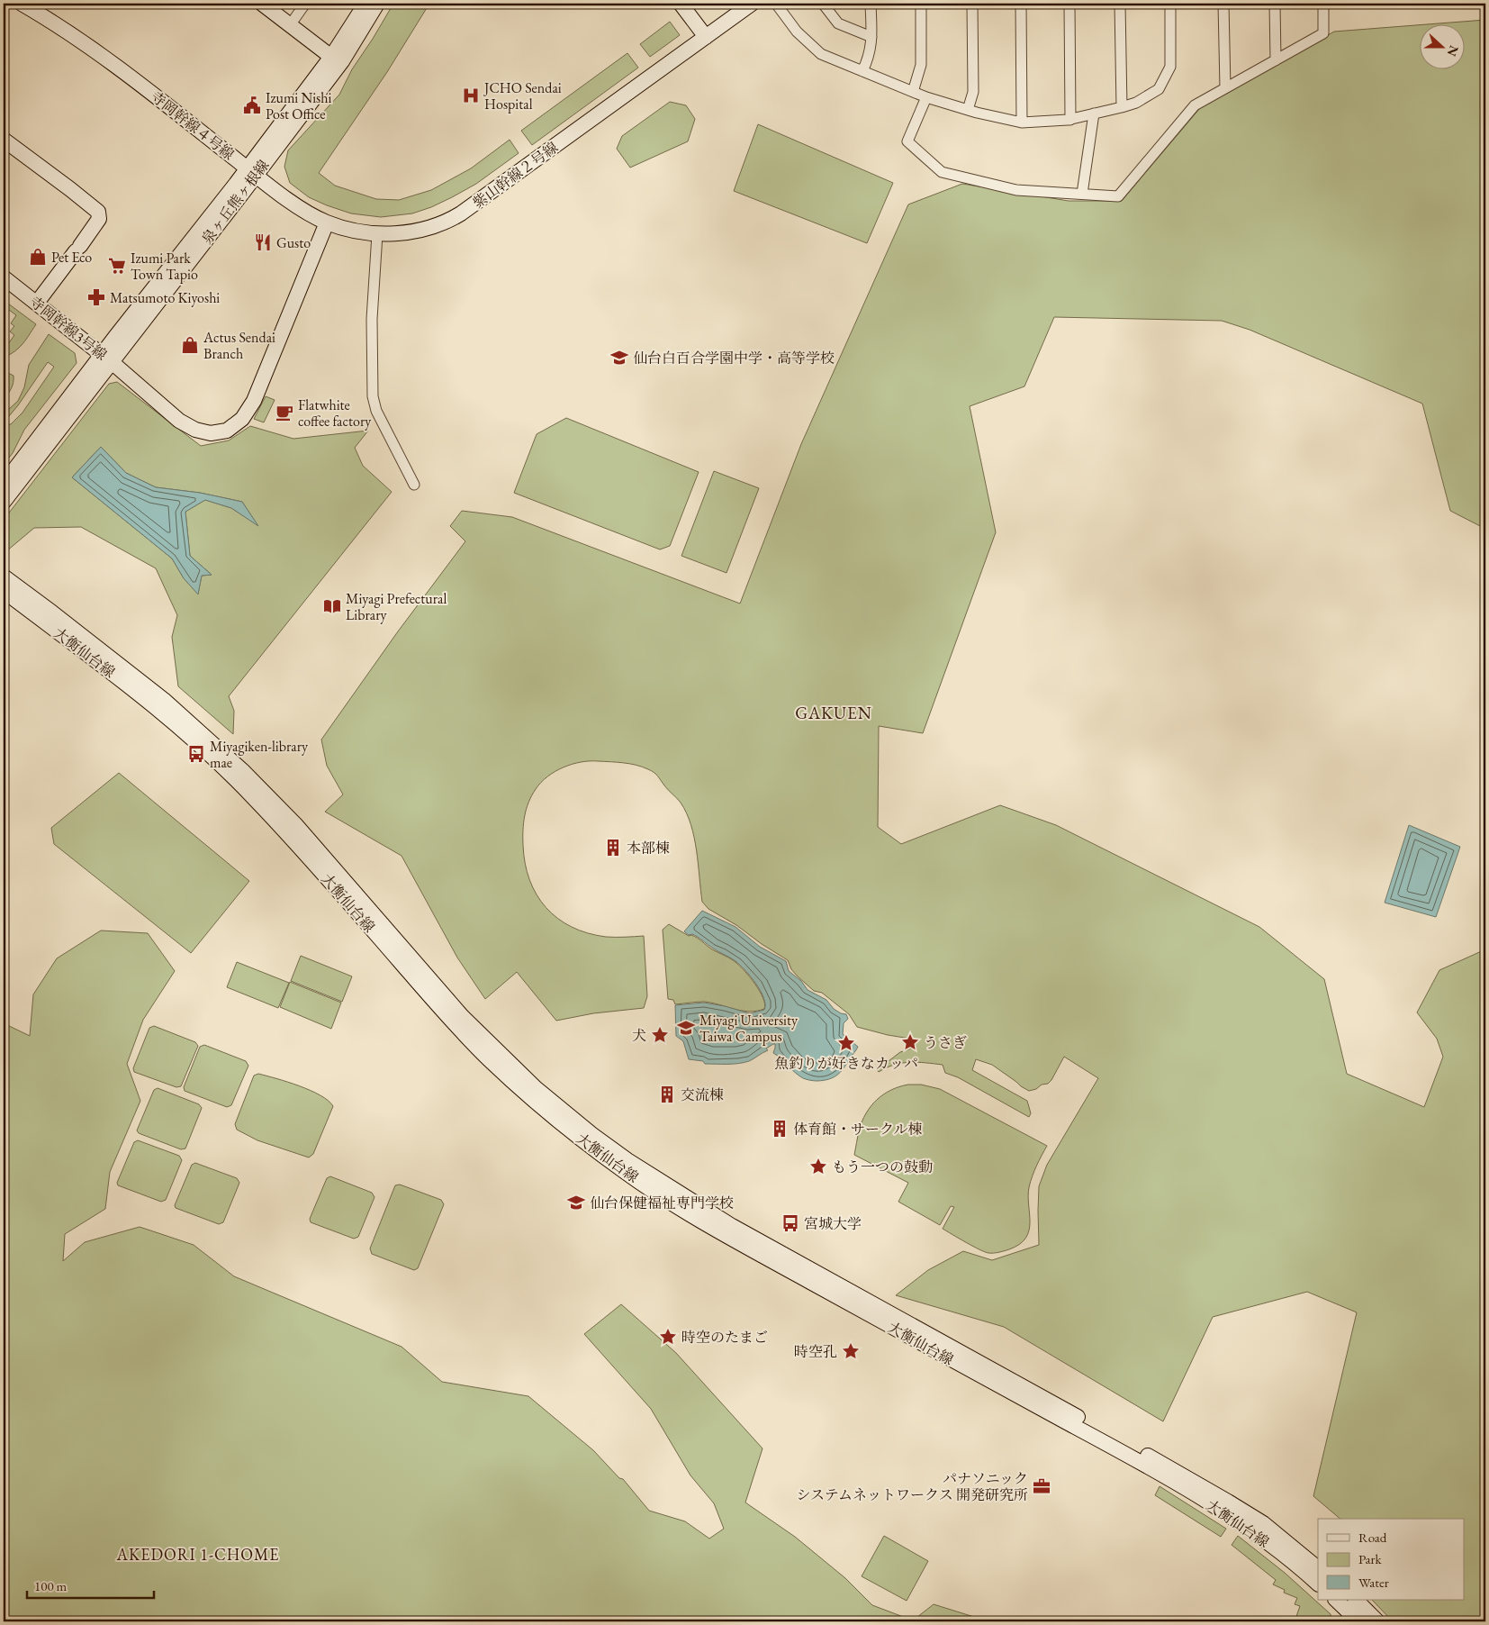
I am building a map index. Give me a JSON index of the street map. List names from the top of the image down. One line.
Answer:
{"streets":{"main road":["寺岡幹線４号線","紫山幹線２号線","泉ヶ丘熊ヶ根線","寺岡幹線3号線","大衡仙台線"]},"crossings":[["寺岡幹線４号線","紫山幹線２号線"],["寺岡幹線４号線","泉ヶ丘熊ヶ根線"],["紫山幹線２号線","泉ヶ丘熊ヶ根線"],["紫山幹線２号線","寺岡幹線3号線"],["泉ヶ丘熊ヶ根線","寺岡幹線3号線"]],"districts":["GAKUEN","AKEDORI 1-CHOME"],"places":{"hospital":["JCHO Sendai Hospital"],"public building":["Izumi Nishi Post Office"],"restaurant":["Gusto"],"shop":["Pet Eco","Actus Sendai Branch"],"supermarket":["Izumi Park Town Tapio"],"pharmacy":["Matsumoto Kiyoshi"],"school or university":["仙台白百合学園中学・高等学校","Miyagi University Taiwa Campus","仙台保健福祉専門学校"],"cafe":["Flatwhite coffee factory"],"library":["Miyagi Prefectural Library"],"bus stop":["Miyagiken-library mae","宮城大学"],"building":["本部棟","交流棟","体育館・サークル棟"],"place":["犬","うさぎ","魚釣りが好きなカッパ","もう一つの鼓動","時空のたまご","時空孔"],"office":["パナソニック システムネットワークス 開発研究所"]},"legend":["Road","Park","Water"],"scale_bar":"100 m","north":"right"}
